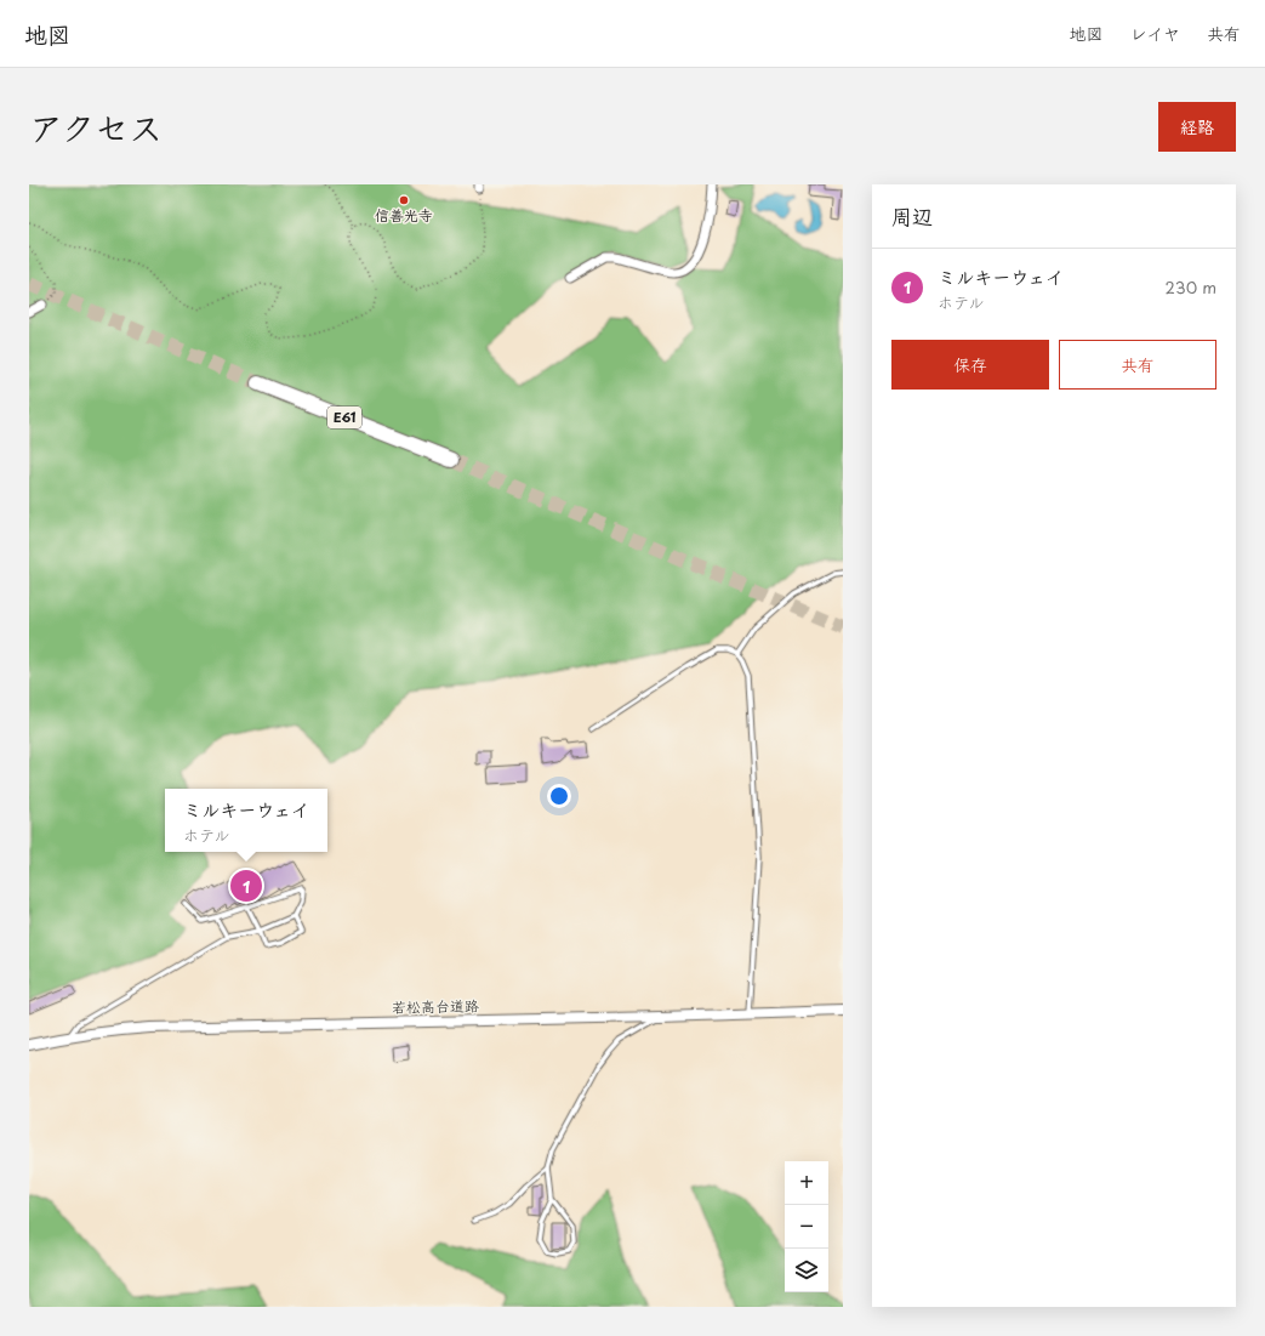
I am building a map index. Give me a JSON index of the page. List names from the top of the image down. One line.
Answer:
{"streets":{"highway":["E61"],"street":["若松高台道路"]},"places":["信善光寺"],"page":{"header":"地図","nav":["地図","レイヤ","共有"],"title":"アクセス","buttons":["経路",["保存","共有"]],"heading":"周辺","list":[{"mark":"1","name":"ミルキーウェイ","note":"ホテル","value":"230 m"}],"popup":["ミルキーウェイ","ホテル"],"pins":"1","map_buttons":["+","−"]}}
